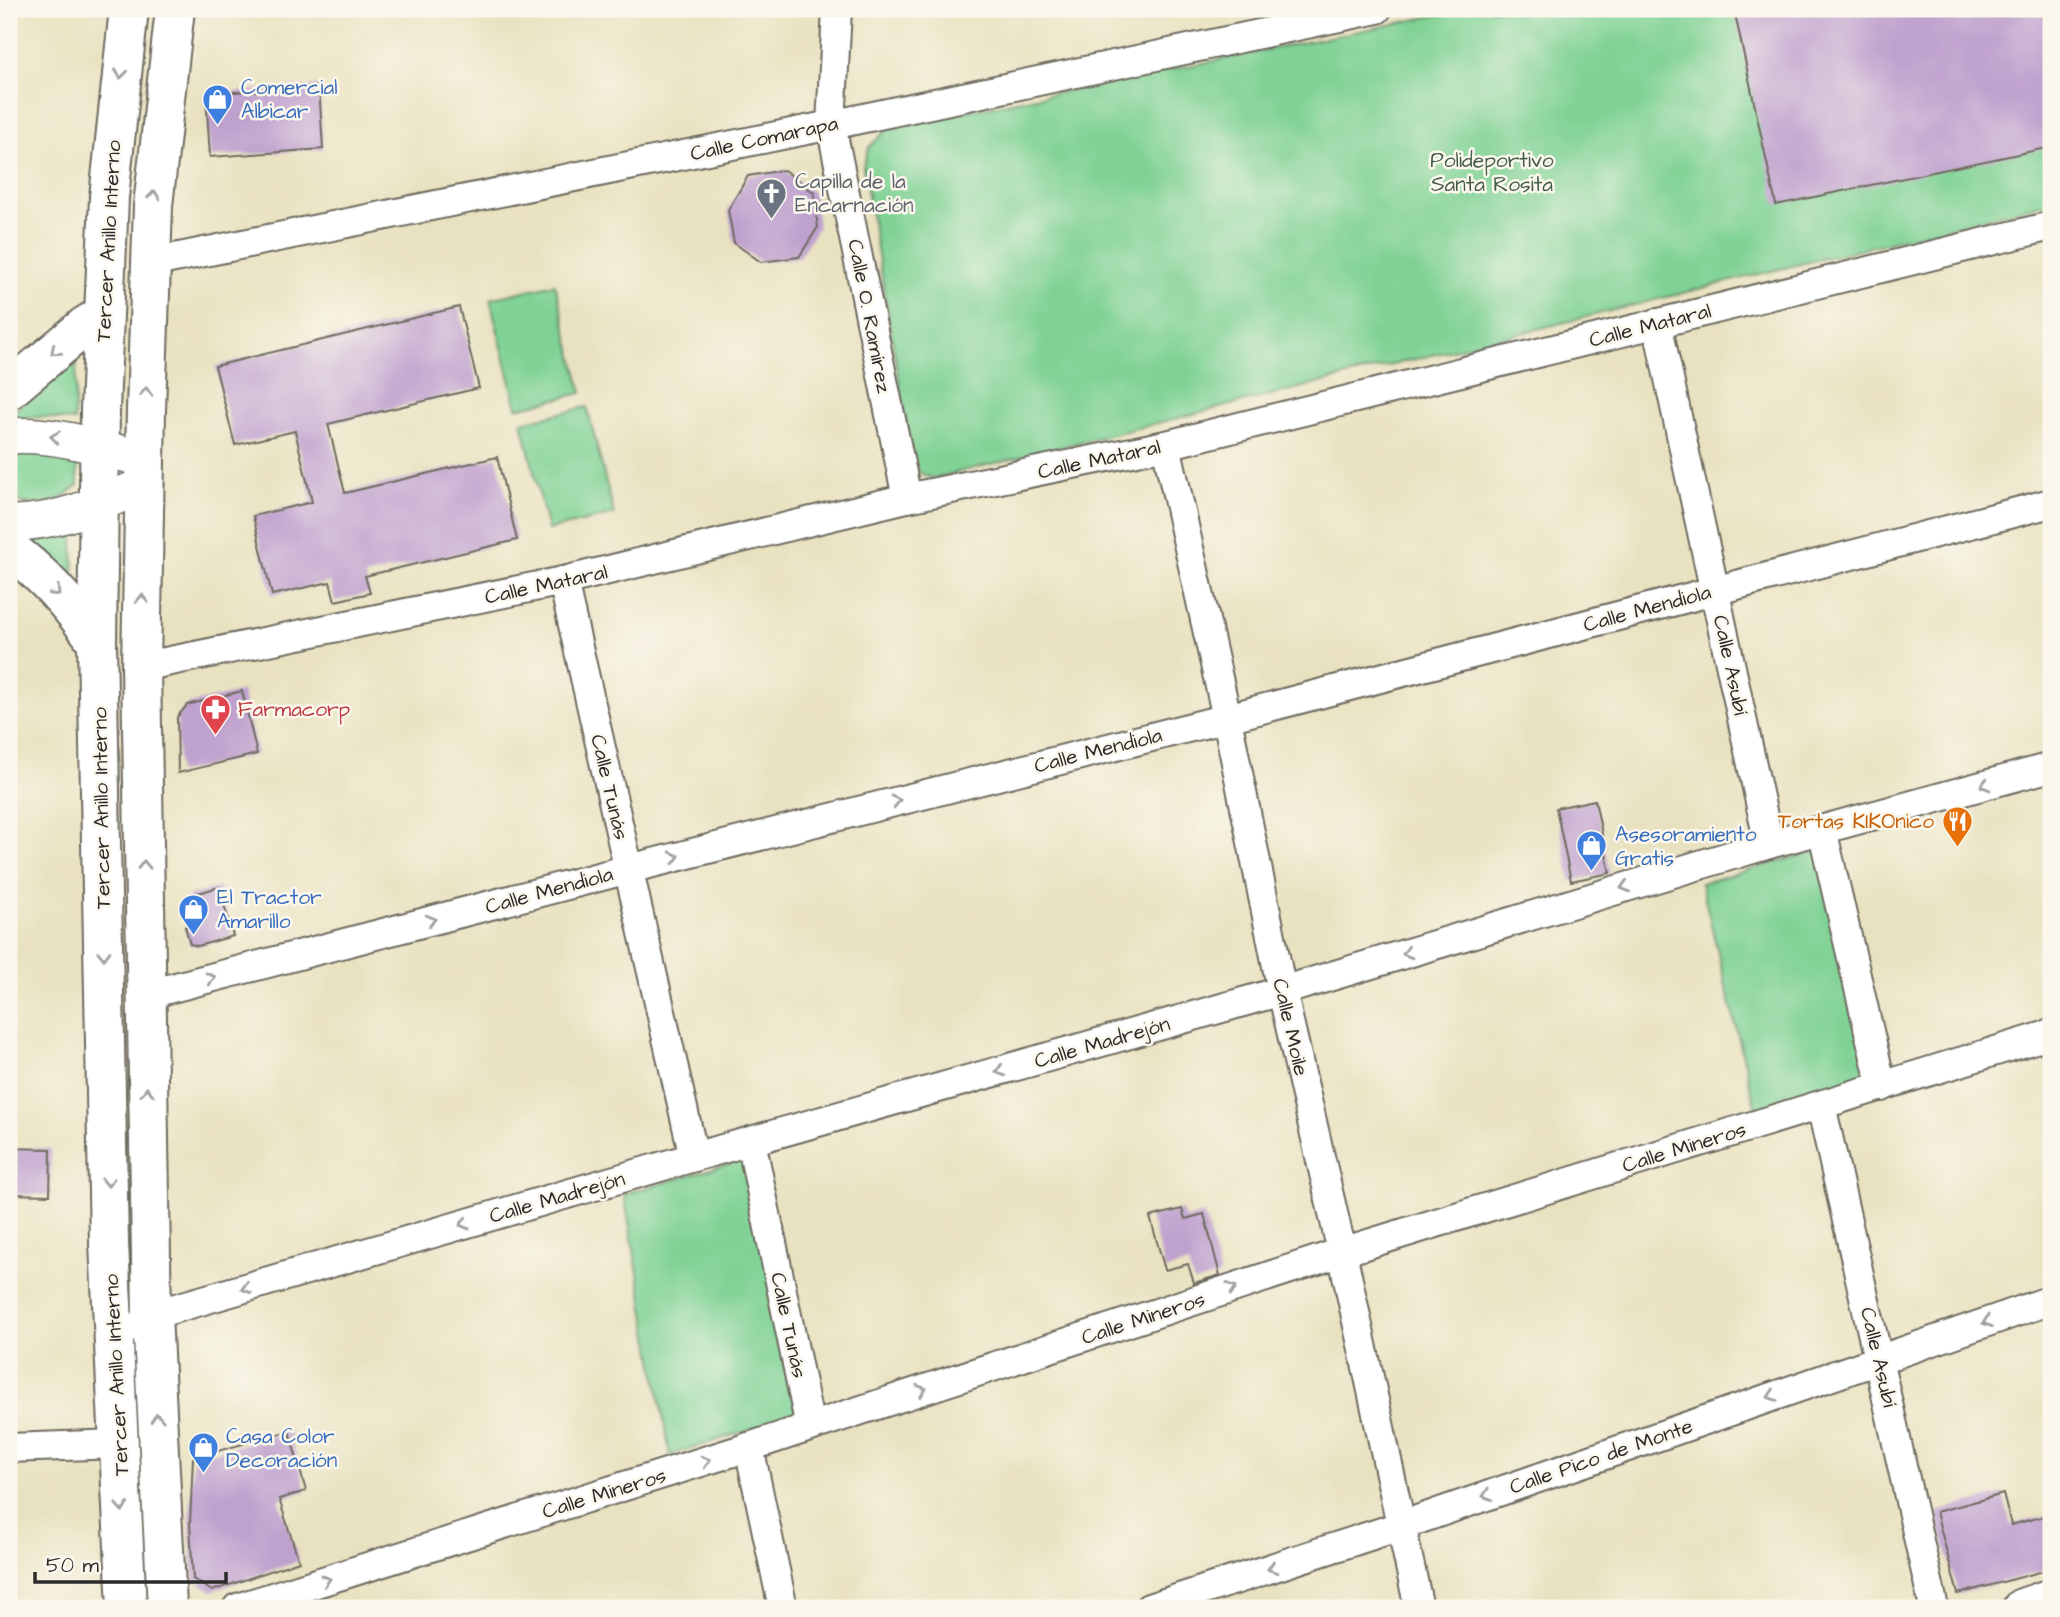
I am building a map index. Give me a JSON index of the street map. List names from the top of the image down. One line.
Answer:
{"streets":{"main road":["Tercer Anillo Interno"],"street":["Calle Comarapa","Calle O. Ramírez","Calle Mataral","Calle Mendiola","Calle Asubí","Calle Tunás","Calle Moile","Calle Madrejón","Calle Mineros","Calle Pico de Monte"]},"crossings":[["Calle Comarapa","Tercer Anillo Interno"],["Calle Comarapa","Calle O. Ramírez"],["Tercer Anillo Interno","Calle Mataral"],["Tercer Anillo Interno","Calle Mendiola"],["Tercer Anillo Interno","Calle Madrejón"],["Calle O. Ramírez","Calle Mataral"],["Calle Mataral","Calle Asubí"],["Calle Mataral","Calle Tunás"],["Calle Mataral","Calle Moile"],["Calle Mendiola","Calle Asubí"],["Calle Mendiola","Calle Tunás"],["Calle Mendiola","Calle Moile"],["Calle Asubí","Calle Madrejón"],["Calle Asubí","Calle Mineros"],["Calle Asubí","Calle Pico de Monte"],["Calle Tunás","Calle Madrejón"],["Calle Tunás","Calle Mineros"],["Calle Moile","Calle Madrejón"],["Calle Moile","Calle Mineros"],["Calle Moile","Calle Pico de Monte"]],"one_way":["Calle Mendiola","Calle Madrejón","Calle Mineros","Calle Pico de Monte"],"parks":["Polideportivo Santa Rosita"],"places":{"shop":["Comercial Albicar","Asesoramiento Gratis","El Tractor Amarillo","Casa Color Decoración"],"church":["Capilla de la Encarnación"],"pharmacy":["Farmacorp"],"restaurant":["Tortas KIKOnico"]},"scale_bar":"50 m"}
